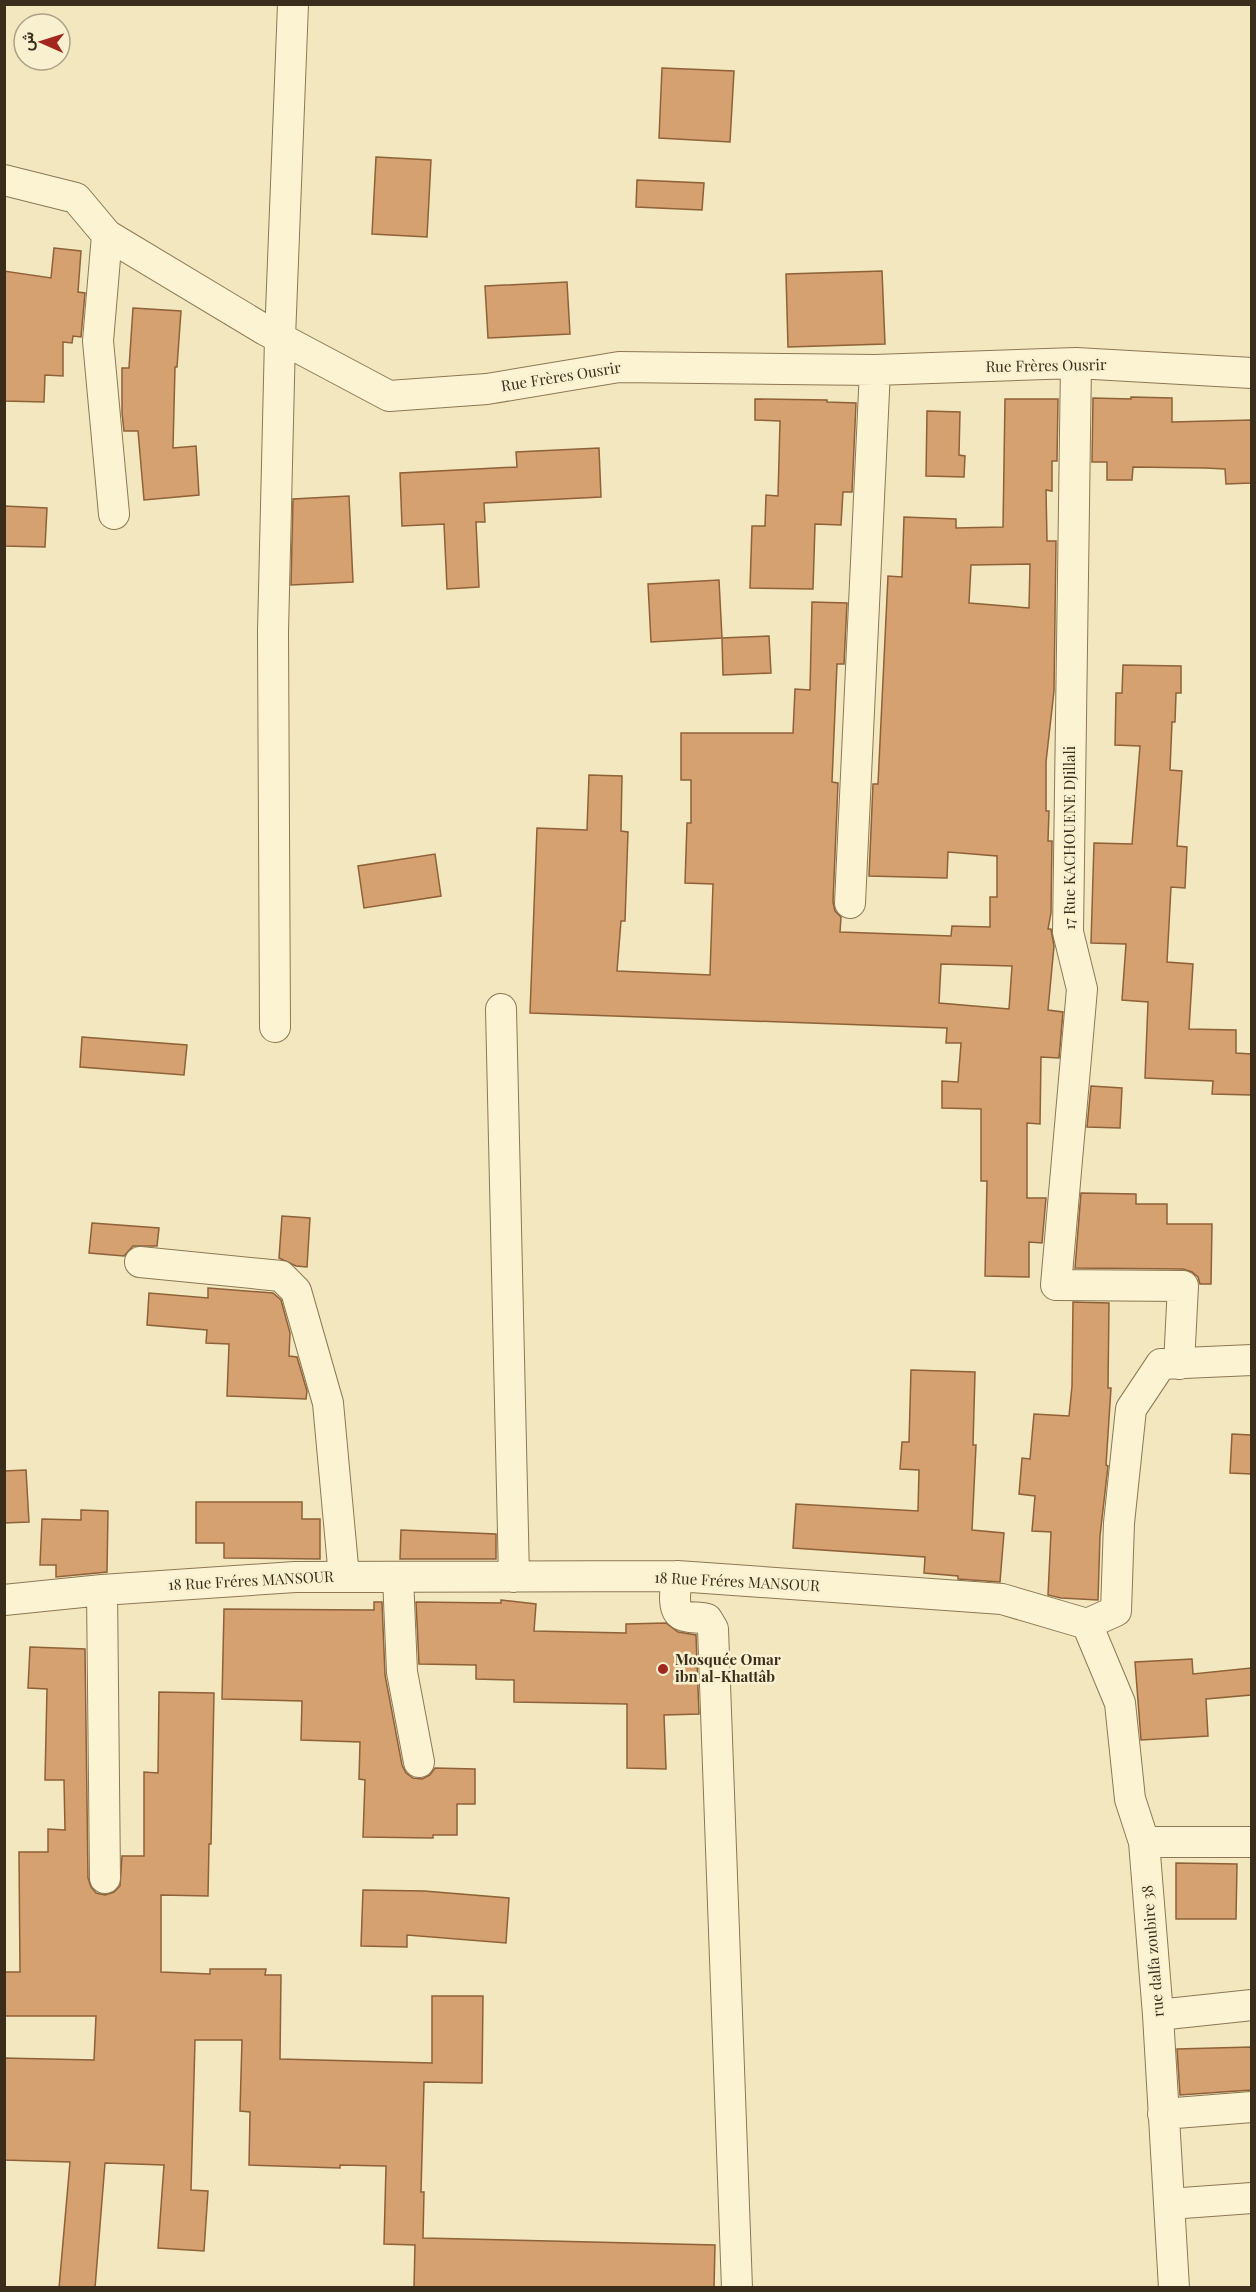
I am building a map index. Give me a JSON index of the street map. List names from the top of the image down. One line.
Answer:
{"streets":{"street":["Rue Frères Ousrir","17 Rue KACHOUENE DJillali","18 Rue Fréres MANSOUR","rue dalfa zoubire 38"]},"crossings":[["Rue Frères Ousrir","17 Rue KACHOUENE DJillali"],["18 Rue Fréres MANSOUR","rue dalfa zoubire 38"]],"places":["Mosquée Omar ibn al-Khattâb"],"north":"left"}
